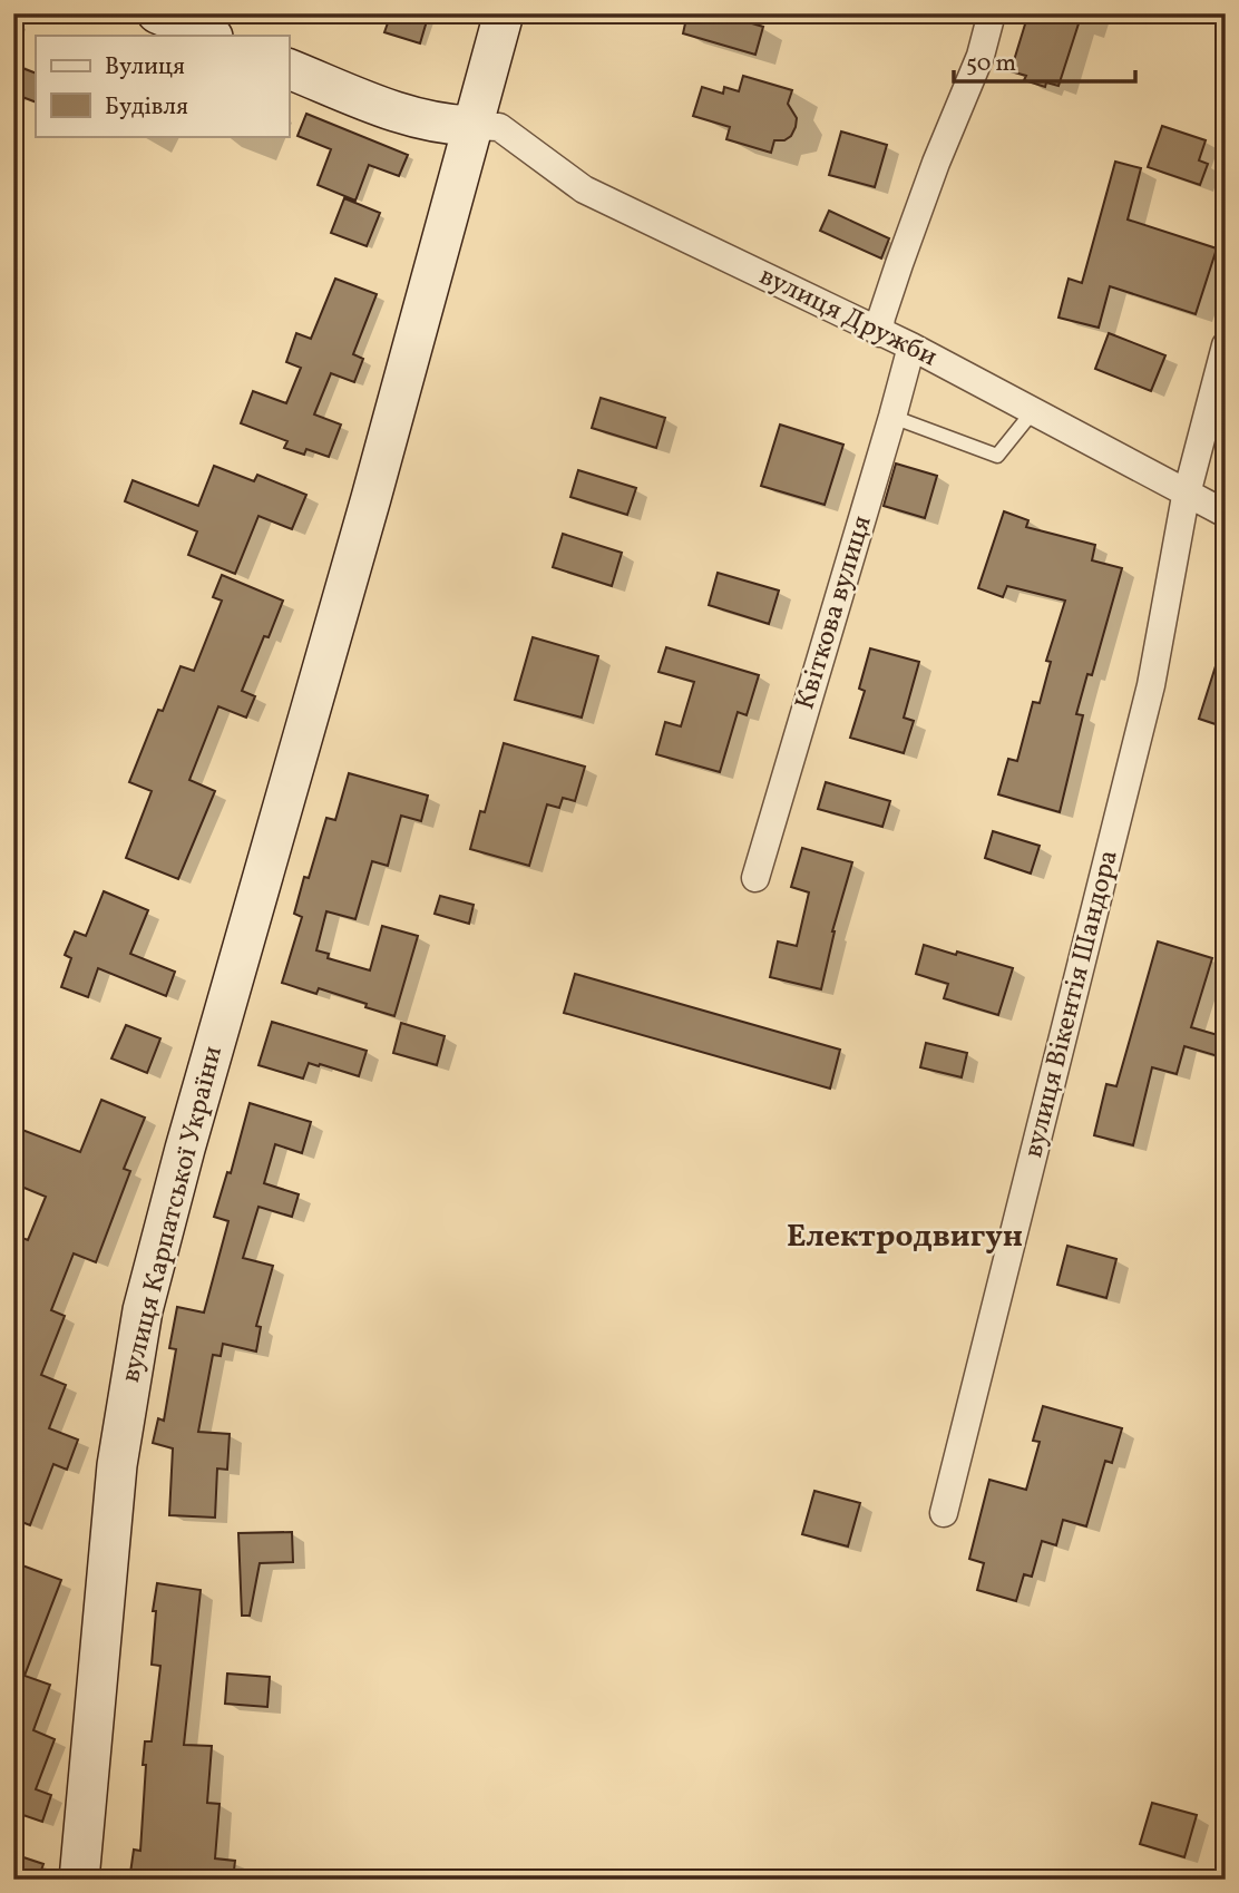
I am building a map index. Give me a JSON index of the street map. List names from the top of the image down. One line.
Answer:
{"streets":{"main road":["вулиця Карпатської України"],"street":["вулиця Дружби","Квіткова вулиця","вулиця Вікентія Шандора"]},"crossings":[["вулиця Дружби","Квіткова вулиця"],["вулиця Дружби","вулиця Вікентія Шандора"],["вулиця Дружби","вулиця Карпатської України"]],"districts":["Електродвигун"],"legend":["Вулиця","Будівля"],"scale_bar":"50 m"}
